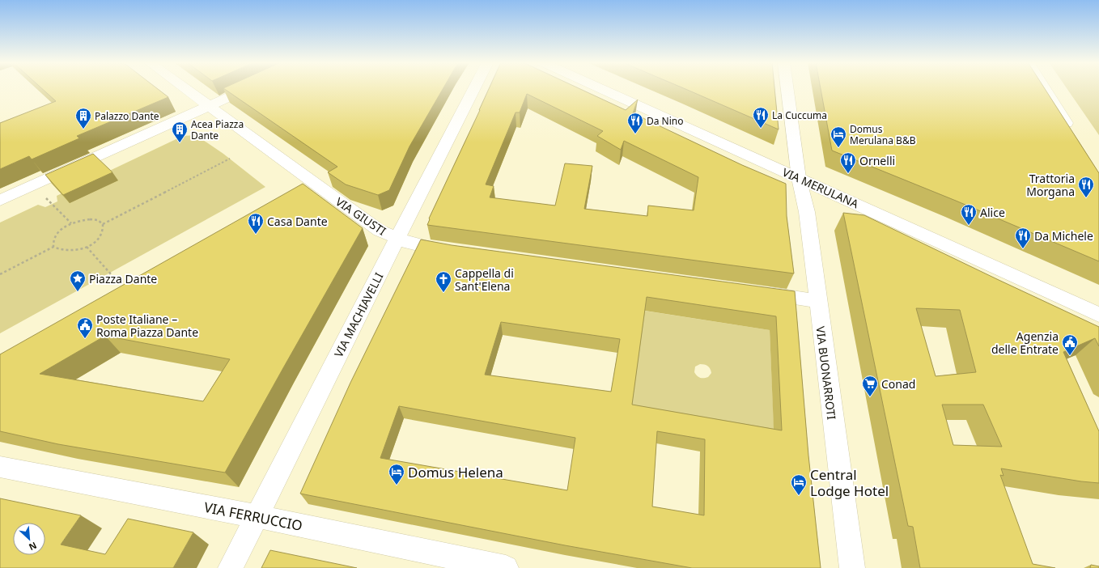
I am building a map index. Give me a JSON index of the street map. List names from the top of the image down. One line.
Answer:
{"streets":{"street":["VIA MERULANA","VIA GIUSTI","VIA MACHIAVELLI","VIA BUONARROTI","VIA FERRUCCIO"]},"crossings":[["VIA MERULANA","VIA BUONARROTI"],["VIA GIUSTI","VIA MACHIAVELLI"],["VIA MACHIAVELLI","VIA FERRUCCIO"]],"places":{"restaurant":["La Cuccuma","Da Nino","Ornelli","Trattoria Morgana","Alice","Casa Dante","Da Michele"],"building":["Palazzo Dante","Acea Piazza Dante"],"hotel":["Domus Merulana B&B","Domus Helena","Central Lodge Hotel"],"place":["Piazza Dante"],"church":["Cappella di Sant'Elena"],"public building":["Poste Italiane – Roma Piazza Dante","Agenzia delle Entrate"],"supermarket":["Conad"]},"north":"bottom right"}
